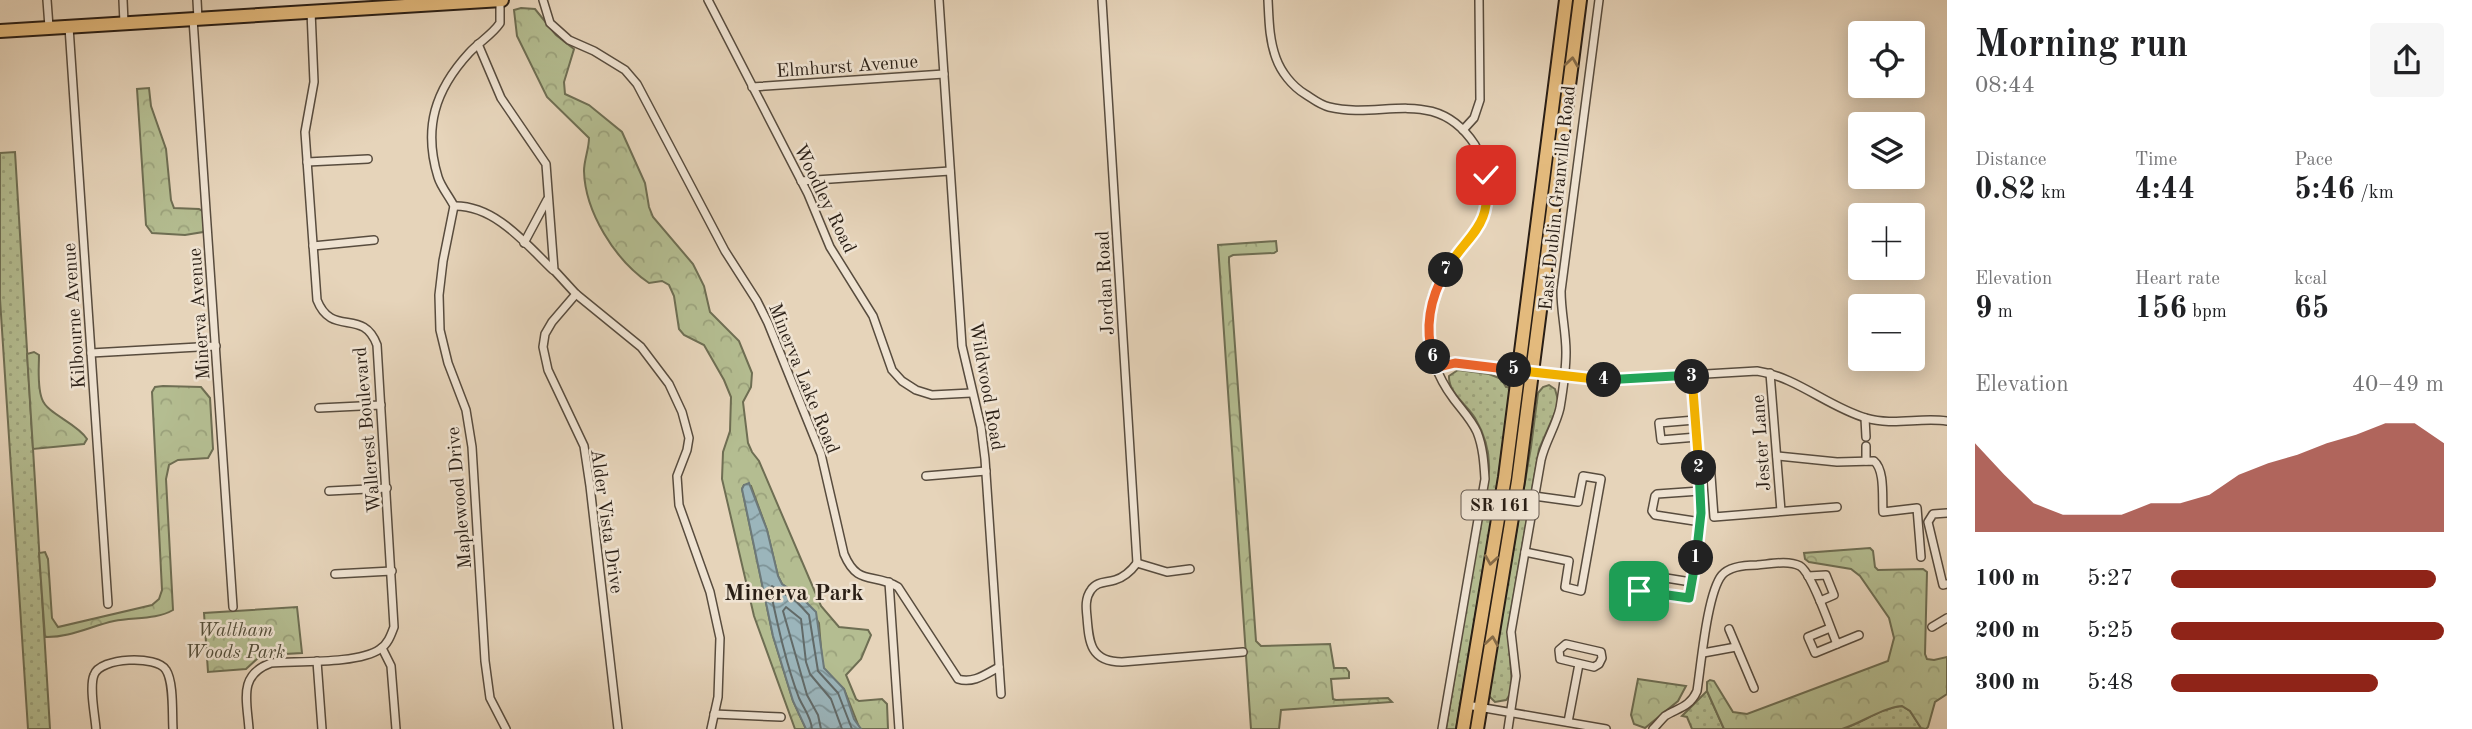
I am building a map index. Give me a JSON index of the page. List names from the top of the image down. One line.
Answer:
{"streets":{"main road":["East Dublin Granville Road","SR 161"],"street":["Elmhurst Avenue","Woodley Road","Jordan Road","Minerva Avenue","Kilbourne Avenue","Minerva Lake Road","Wildwood Road","Wallcrest Boulevard","Jester Lane","Maplewood Drive","Alder Vista Drive"]},"crossings":[["Elmhurst Avenue","Woodley Road"],["Elmhurst Avenue","Wildwood Road"],["Woodley Road","Wildwood Road"]],"districts":["Minerva Park"],"parks":["Waltham Woods Park"],"page":{"heading":["Morning run","08:44"],"map_buttons":["+","−"],"stats":[["Distance","0.82 km"],["Time","4:44"],["Pace","5:46 /km"],["Elevation","9 m"],["Heart rate","156 bpm"],["kcal","65"]],"pins":["7","6","5","3","4","2","1"],"chart":["Elevation","40–49 m"],"list":[{"name":"100 m","note":"5:27"},{"name":"200 m","note":"5:25"},{"name":"300 m","note":"5:48"}]}}
